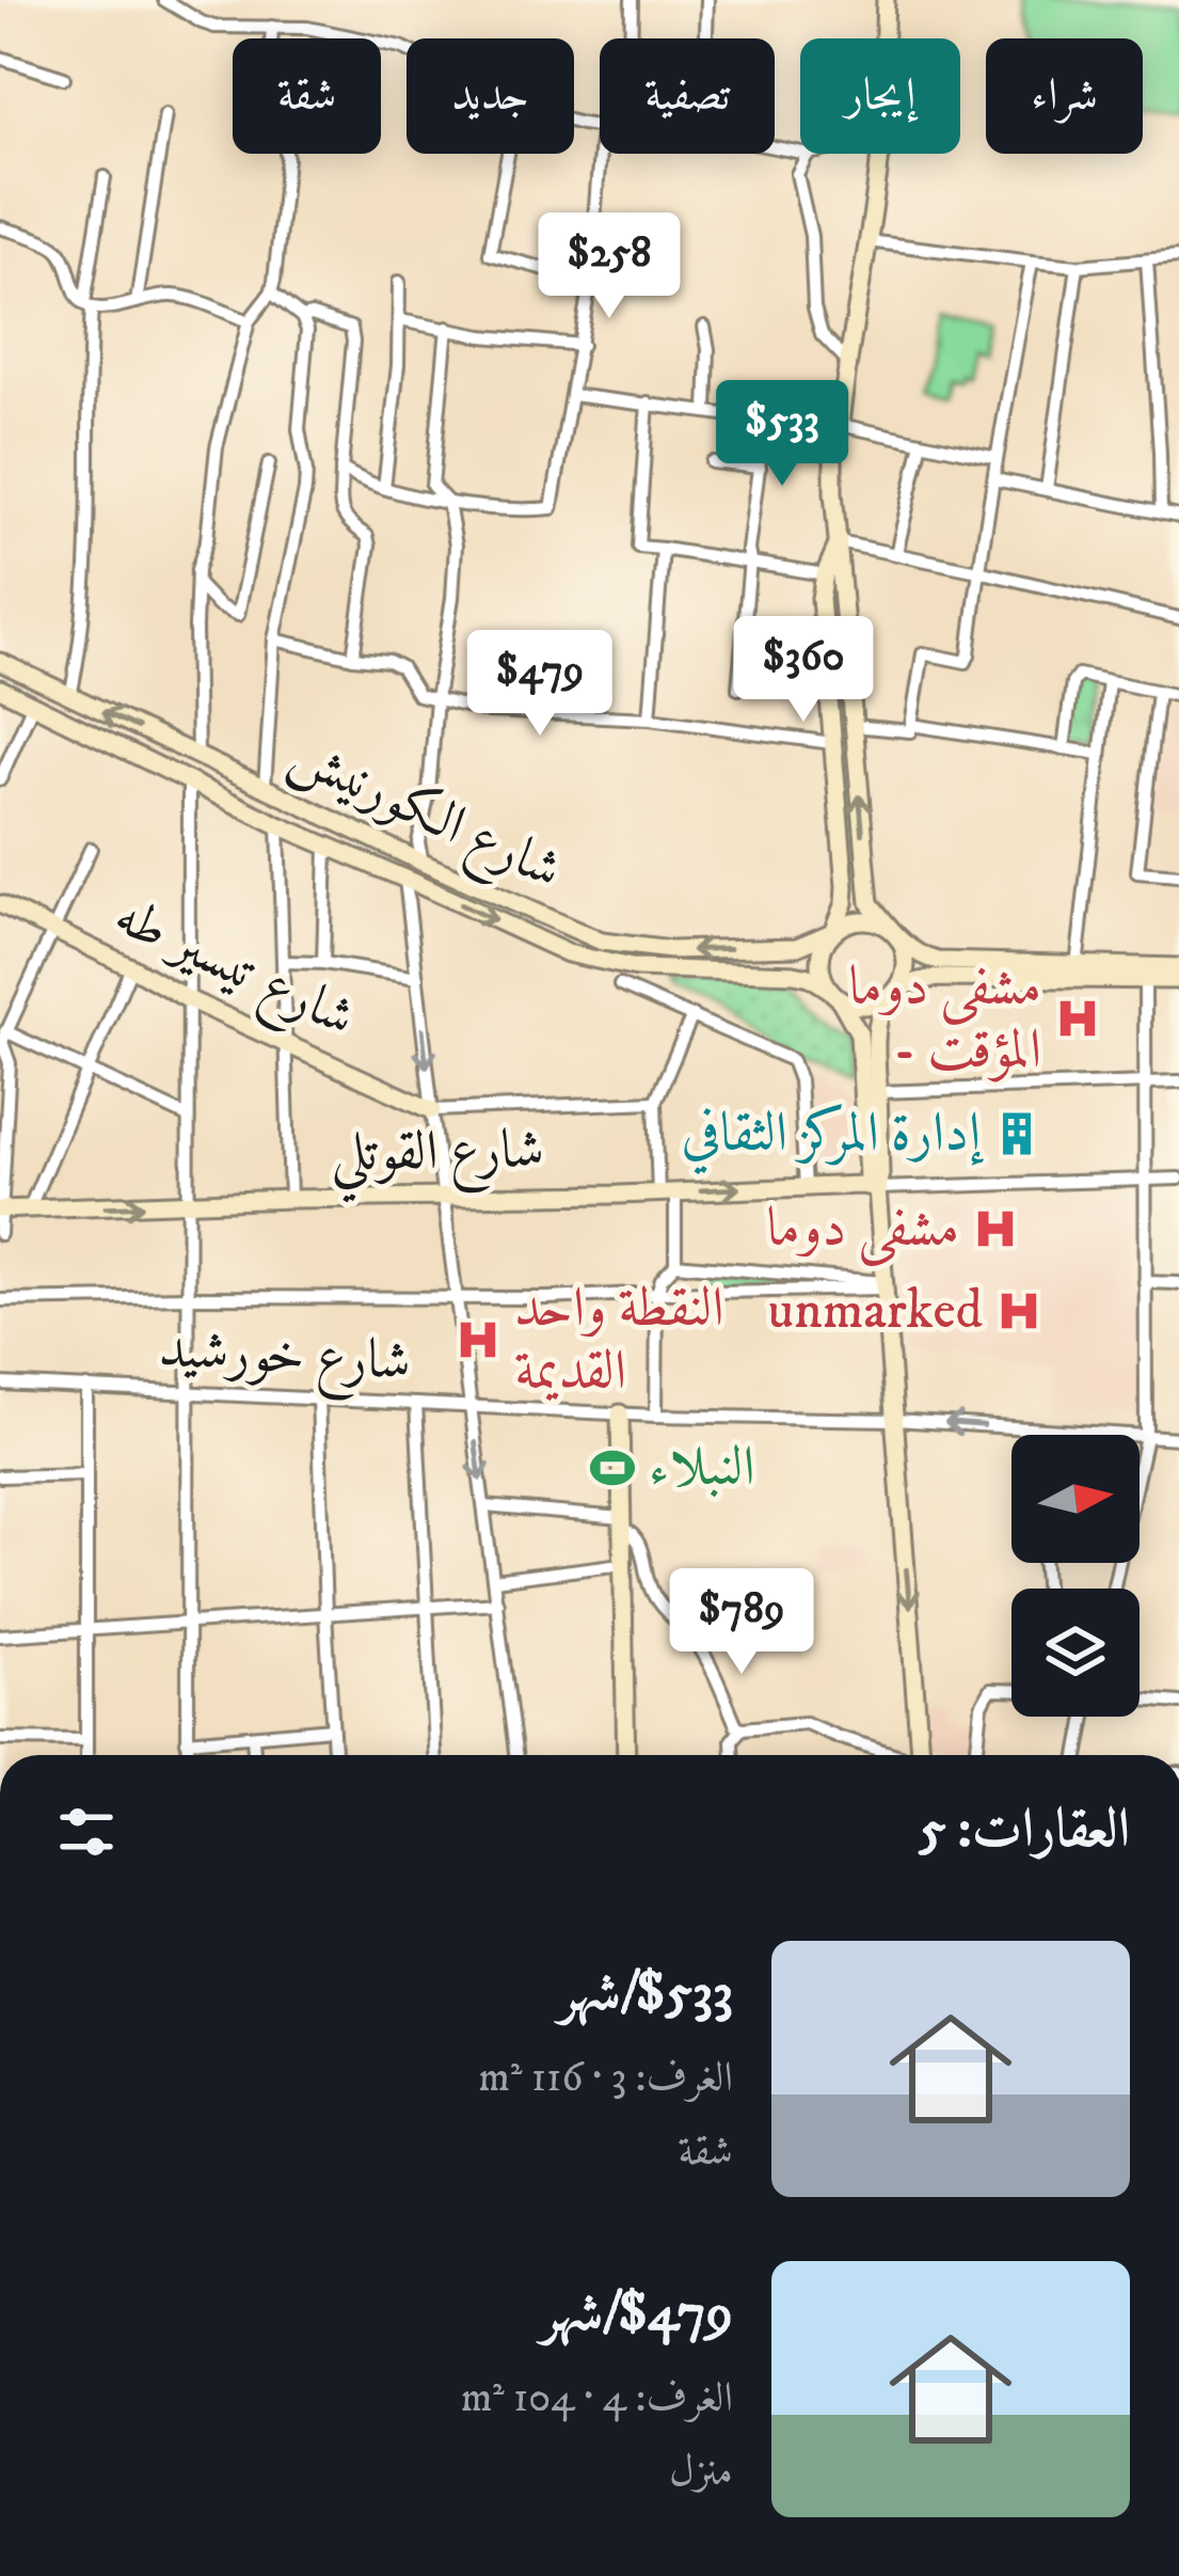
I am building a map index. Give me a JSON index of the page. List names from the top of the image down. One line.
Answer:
{"streets":{"street":["شارع الكورنيش","شارع تيسير طه","شارع القوتلي","شارع خورشيد"]},"places":{"hospital":["مشفى دوما - المؤقت","مشفى دوما","unmarked","النقطة واحد القديمة"],"building":["إدارة المركز الثقافي"],"sports":["النبلاء"]},"north":"right","page":{"chip":["شراء","إيجار","تصفية","جديد","شقة"],"price":["$258","$533","$360","$479","$789"],"heading":"العقارات: 5","list":[{"name":"$533/شهر","note":"الغرف: 3 · 116 m² · شقة"},{"name":"$479/شهر","note":"الغرف: 4 · 104 m² · منزل"}]}}
